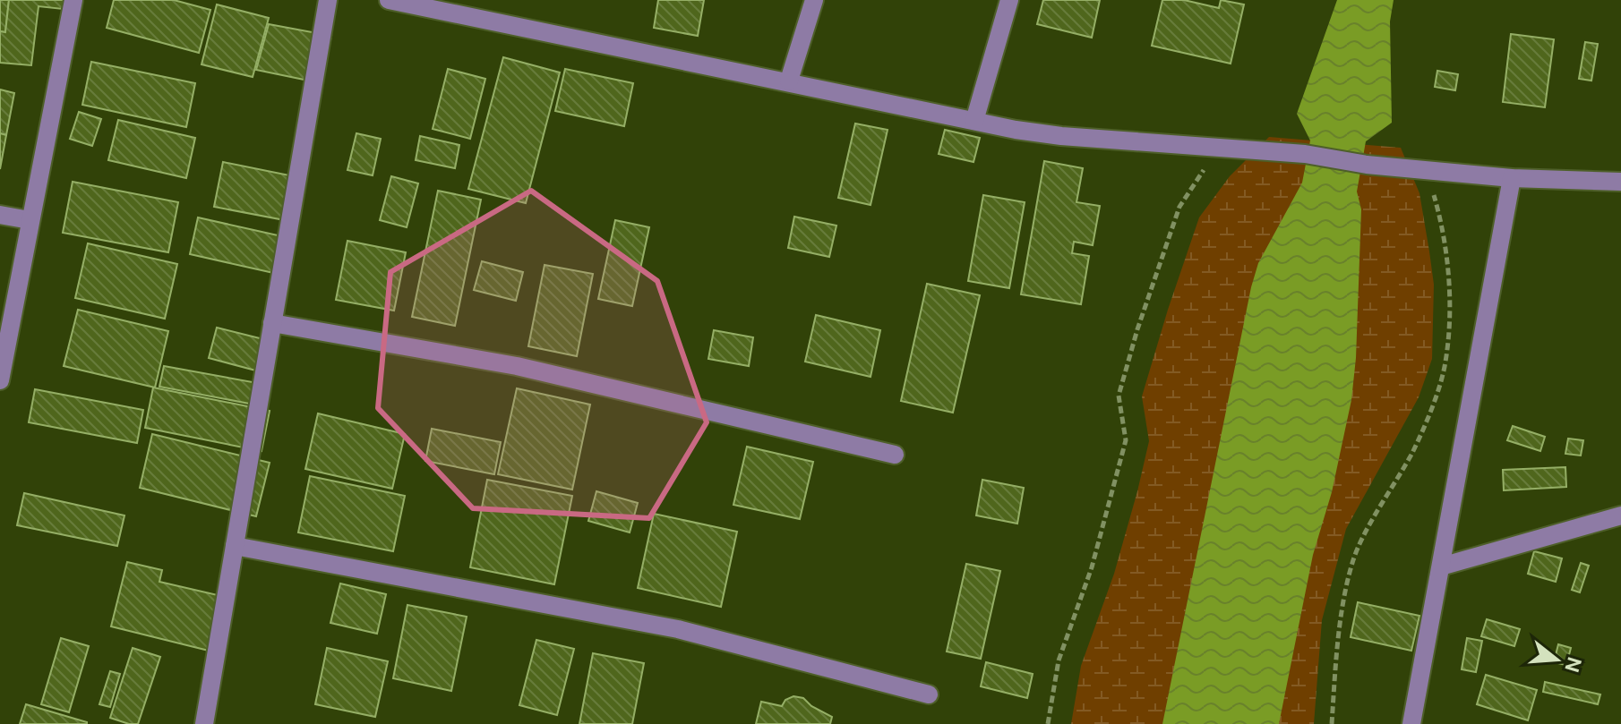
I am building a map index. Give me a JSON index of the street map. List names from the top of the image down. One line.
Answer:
{"north":"right"}
